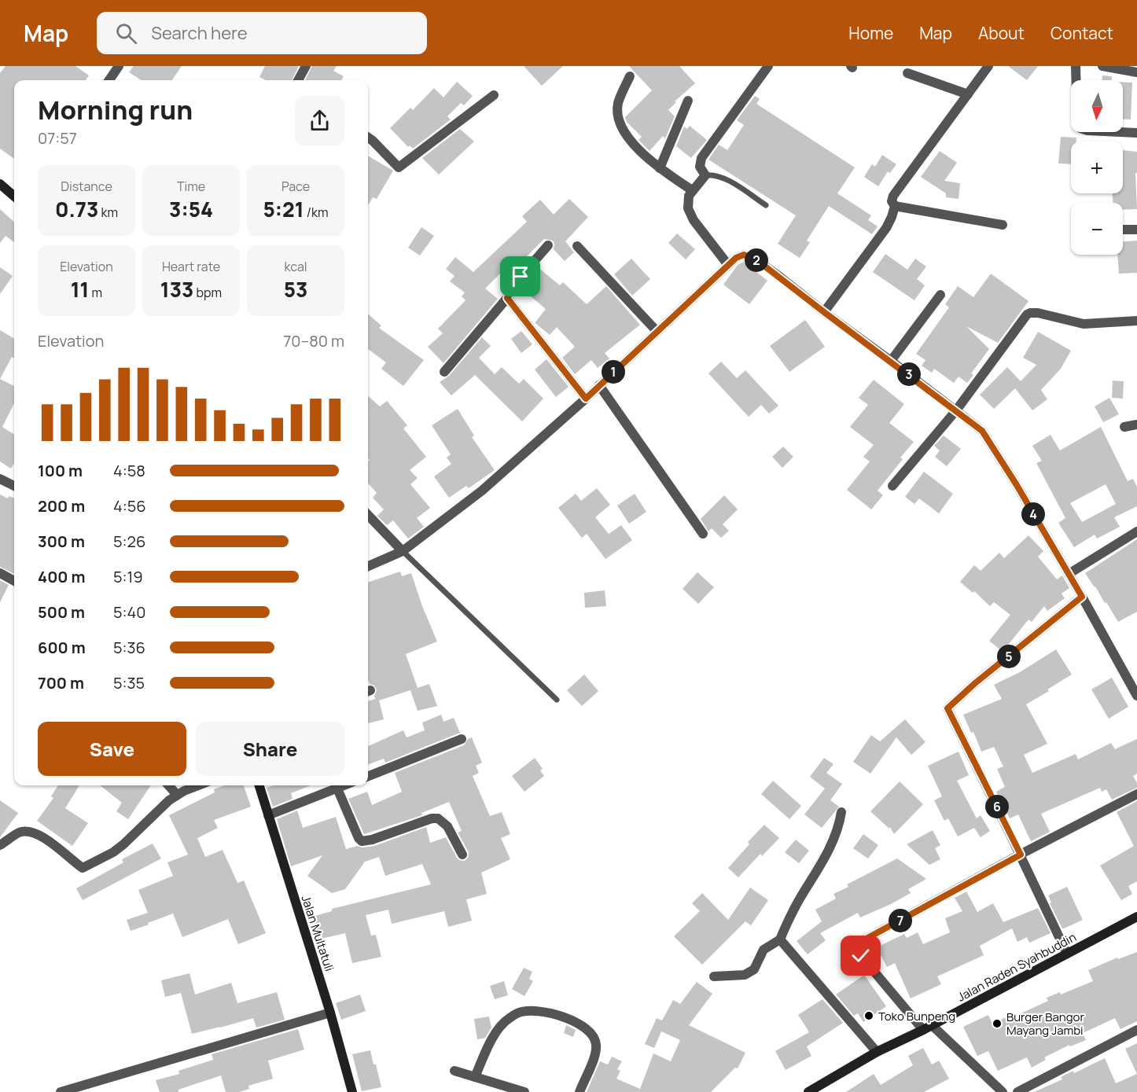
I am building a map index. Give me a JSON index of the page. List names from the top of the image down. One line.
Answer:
{"streets":{"main road":["Jalan Multatuli","Jalan Raden Syahbuddin"]},"places":["Toko Bunpeng","Burger Bangor Mayang Jambi"],"north":"bottom","page":{"header":"Map","search":"Search here","nav":["Home","Map","About","Contact"],"map_buttons":["+","−"],"heading":["Morning run","07:57"],"stats":[["Distance","0.73 km"],["Time","3:54"],["Pace","5:21 /km"],["Elevation","11 m"],["Heart rate","133 bpm"],["kcal","53"]],"pins":["2","1","3","4","5","6","7"],"chart":["Elevation","70–80 m"],"list":[{"name":"100 m","note":"4:58"},{"name":"200 m","note":"4:56"},{"name":"300 m","note":"5:26"},{"name":"400 m","note":"5:19"},{"name":"500 m","note":"5:40"},{"name":"600 m","note":"5:36"},{"name":"700 m","note":"5:35"}],"buttons":["Save","Share"]}}
